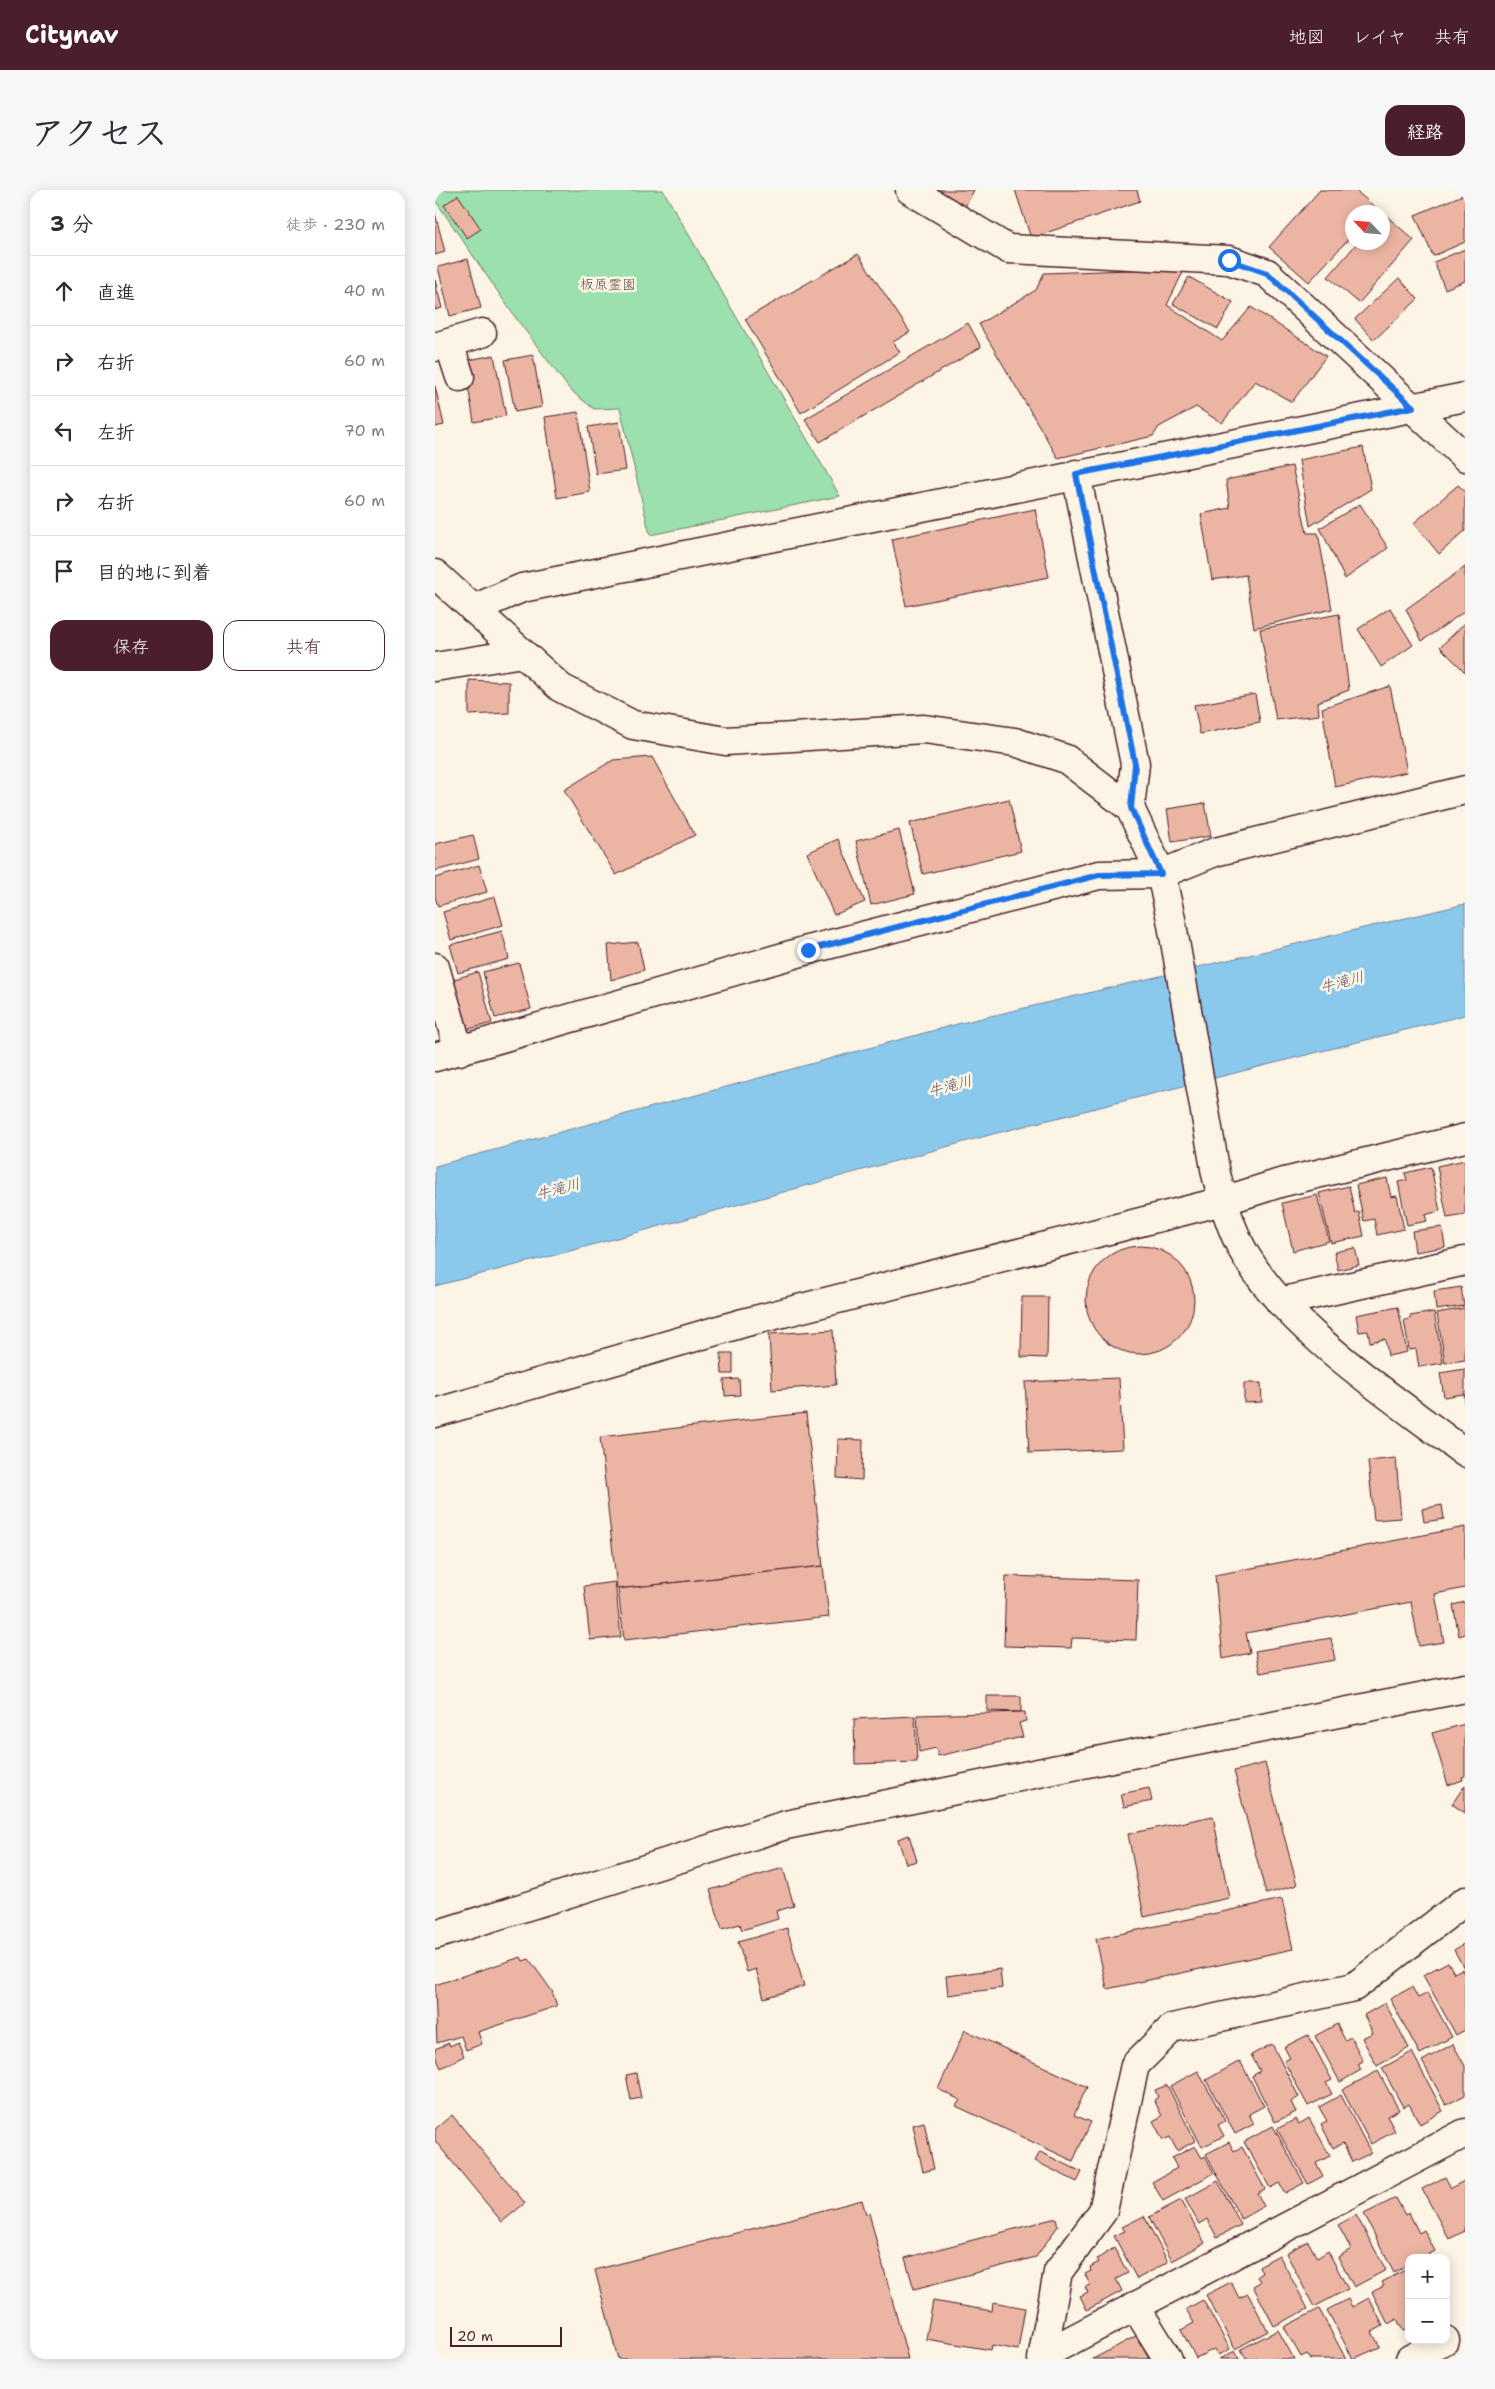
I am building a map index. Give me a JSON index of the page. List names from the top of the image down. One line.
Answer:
{"water":["牛滝川"],"parks":["板原霊園"],"scale_bar":"20 m","north":"top left","page":{"header":"Citynav","nav":["地図","レイヤ","共有"],"title":"アクセス","buttons":["経路",["保存","共有"]],"heading":["3 分","徒歩 · 230 m"],"list":[["直進","40 m"],["右折","60 m"],["左折","70 m"],["右折","60 m"],"目的地に到着"],"map_buttons":["+","−"],"scale":"20 m"}}
